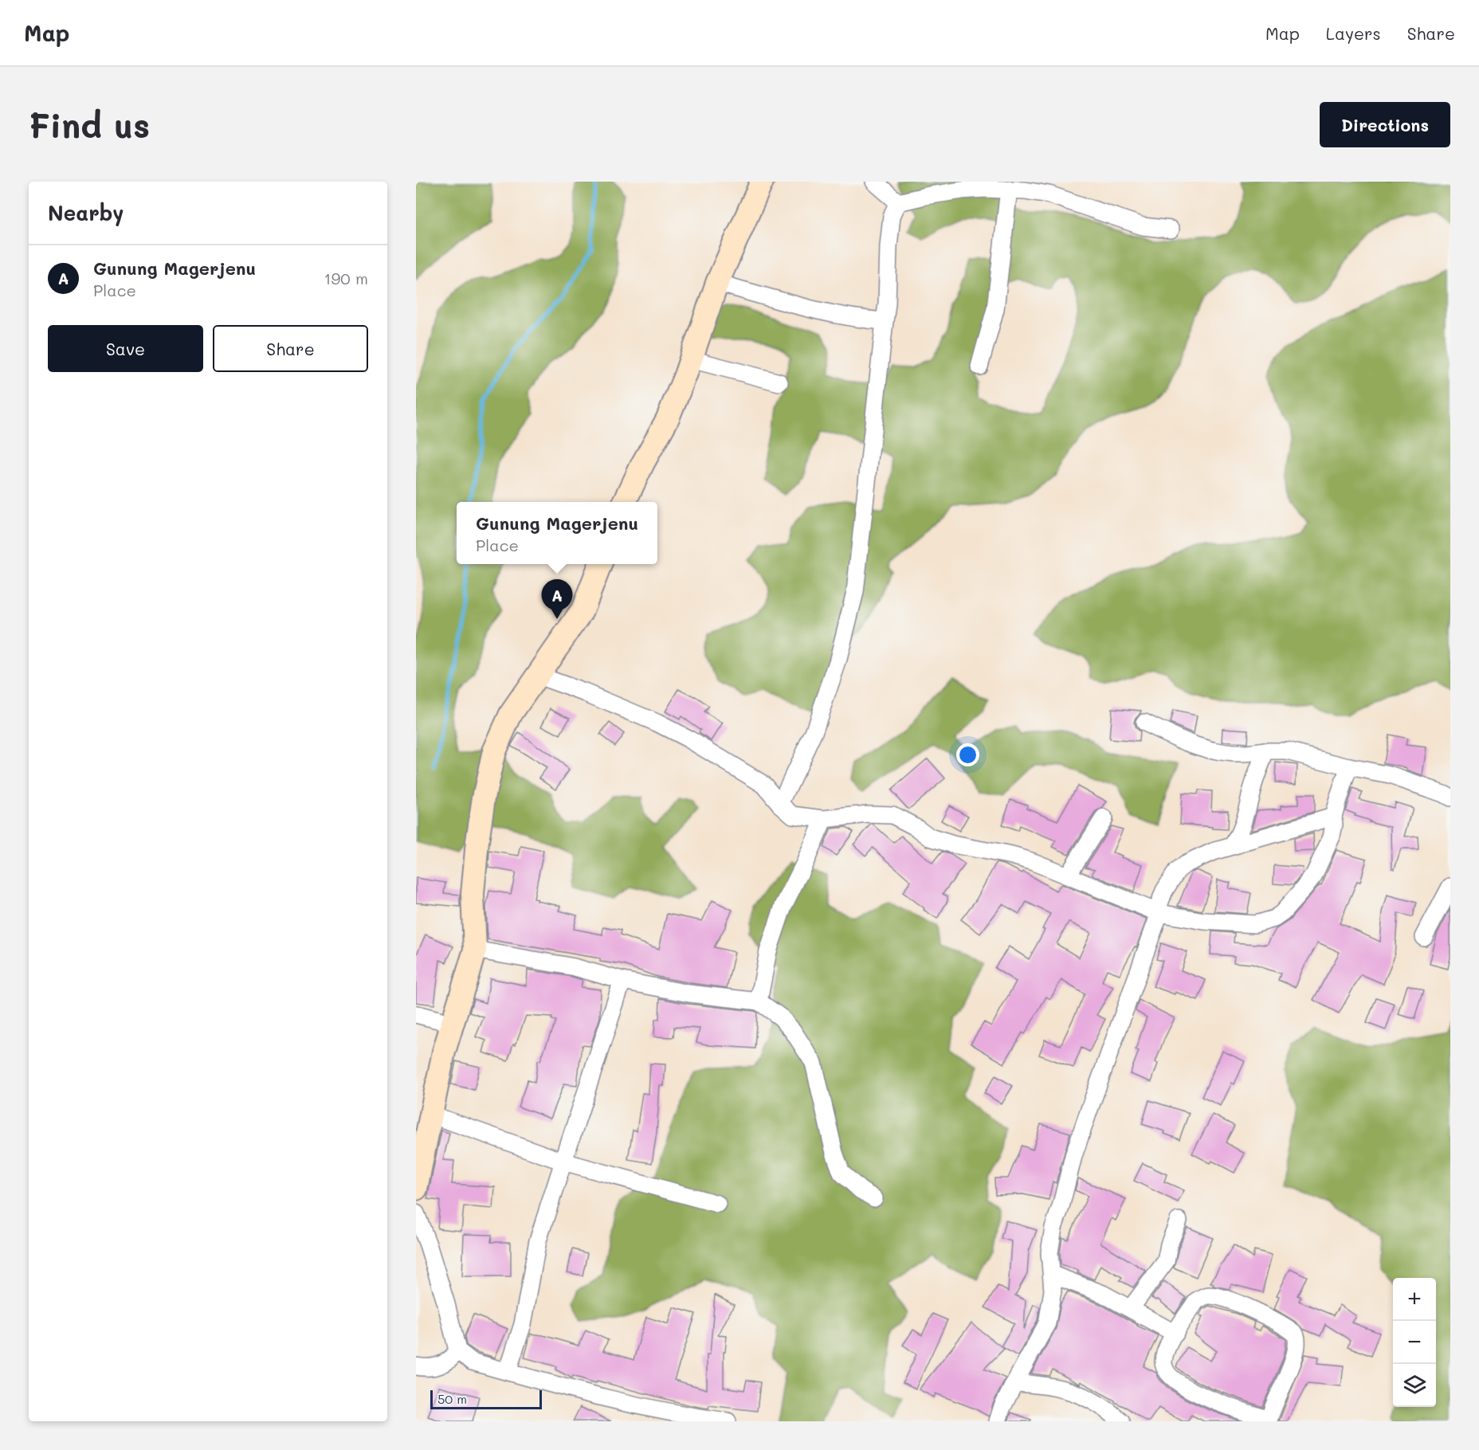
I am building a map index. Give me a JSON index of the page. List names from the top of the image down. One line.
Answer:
{"scale_bar":"50 m","page":{"header":"Map","nav":["Map","Layers","Share"],"buttons":["Directions",["Save","Share"]],"title":"Find us","heading":"Nearby","list":[{"mark":"A","name":"Gunung Magerjenu","note":"Place","value":"190 m"}],"popup":["Gunung Magerjenu","Place"],"pins":"A","map_buttons":["+","−"],"scale":"50 m"}}
